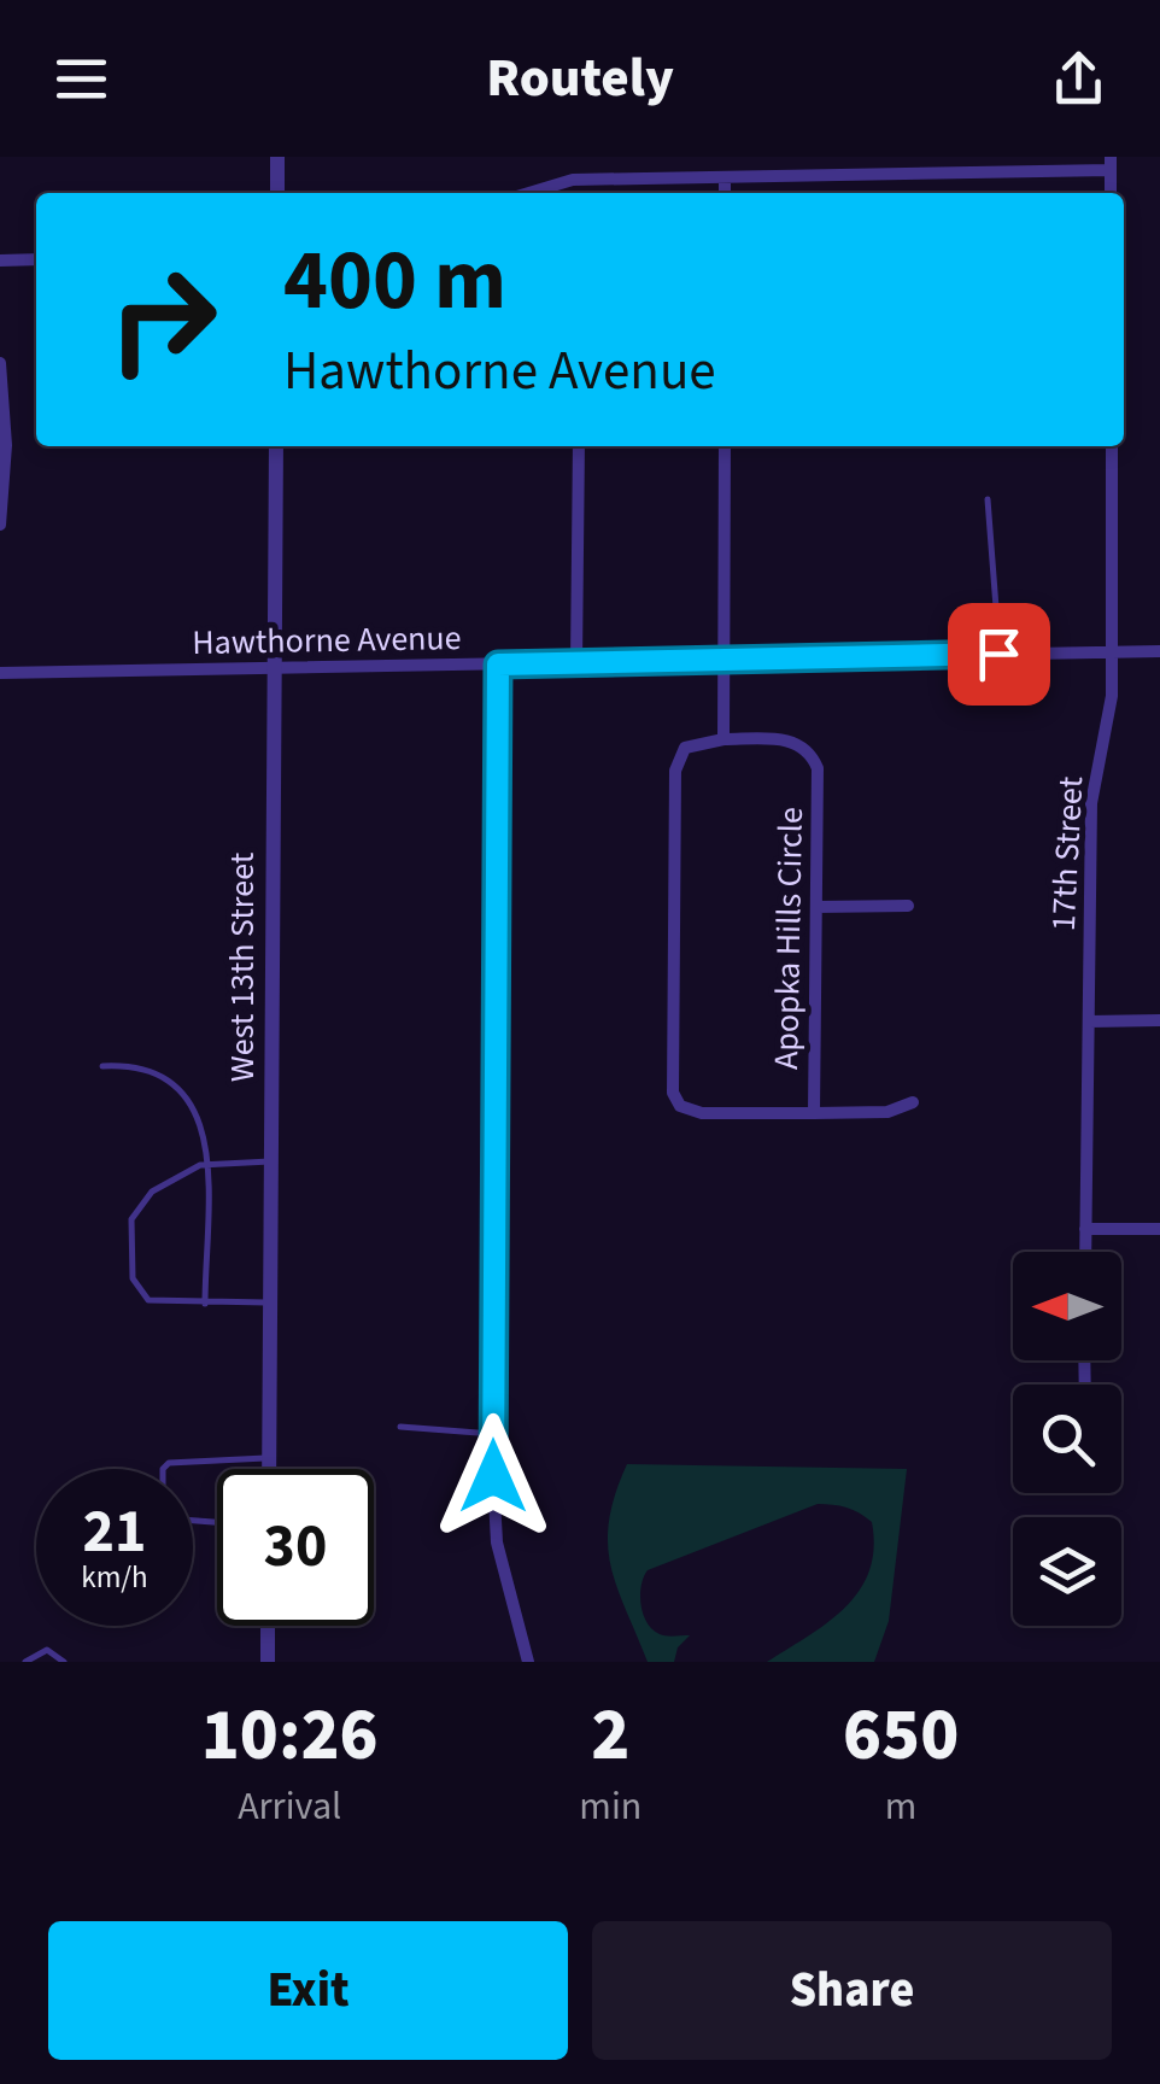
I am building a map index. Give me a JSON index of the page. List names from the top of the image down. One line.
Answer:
{"streets":{"street":["Hawthorne Avenue","17th Street","Apopka Hills Circle","West 13th Street"]},"crossings":[["Hawthorne Avenue","17th Street"],["Hawthorne Avenue","West 13th Street"]],"north":"left","page":{"header":"Routely","turn":["400 m","Hawthorne Avenue"],"speed":"21 km/h","limit":"30","eta":["10:26","Arrival","2","min","650","m"],"buttons":["Exit","Share"]}}
